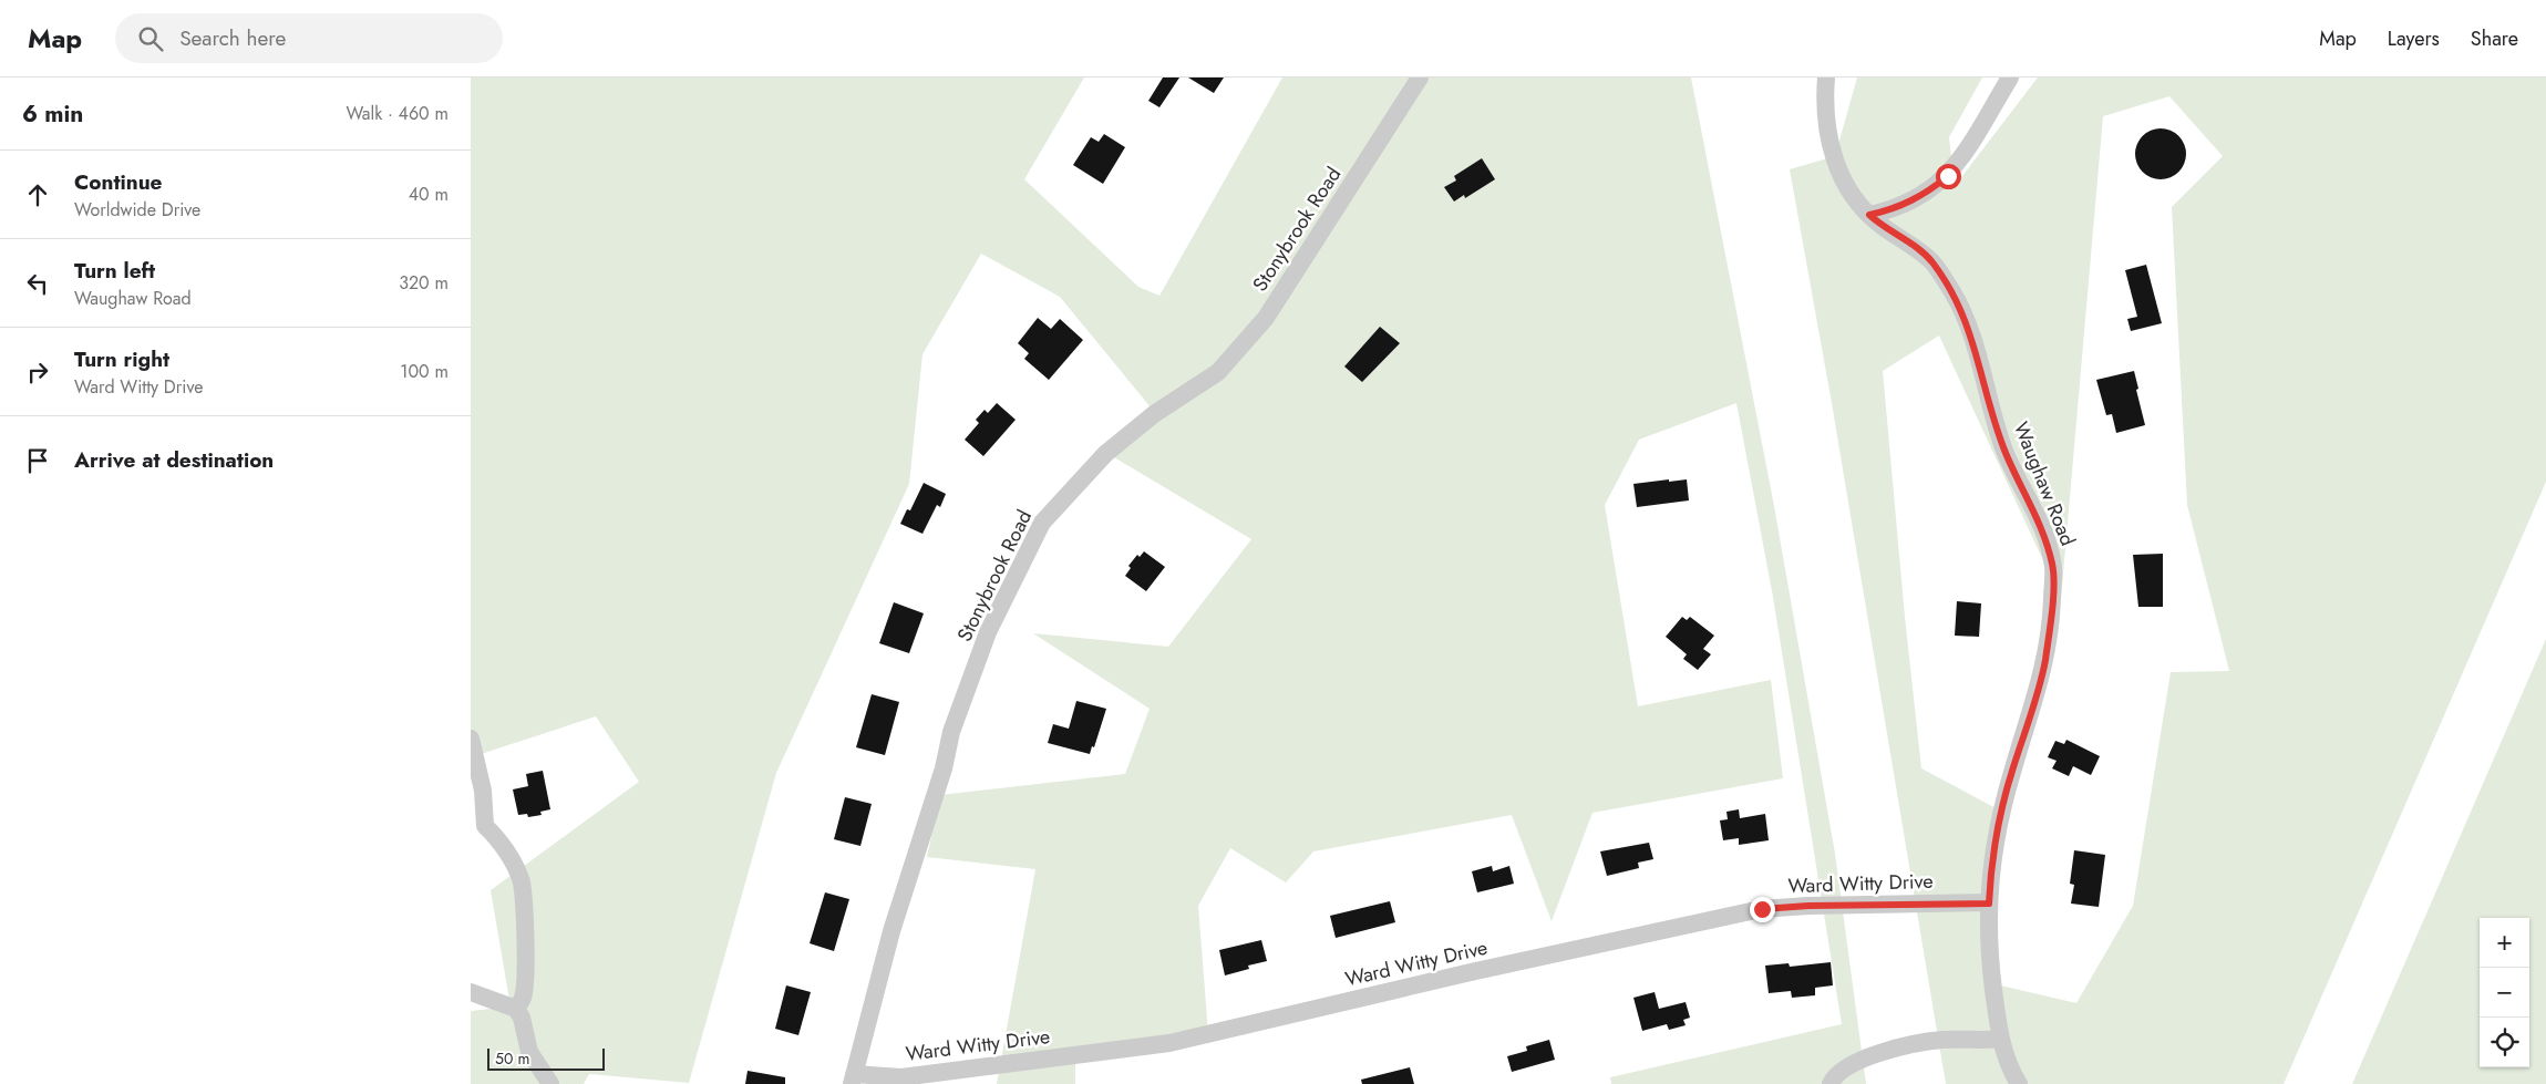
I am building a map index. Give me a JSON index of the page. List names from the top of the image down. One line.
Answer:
{"streets":{"street":["Stonybrook Road","Waughaw Road","Ward Witty Drive"]},"crossings":[["Stonybrook Road","Ward Witty Drive"],["Waughaw Road","Ward Witty Drive"]],"scale_bar":"50 m","page":{"header":"Map","search":"Search here","nav":["Map","Layers","Share"],"heading":["6 min","Walk · 460 m"],"list":[["Continue","Worldwide Drive","40 m"],["Turn left","Waughaw Road","320 m"],["Turn right","Ward Witty Drive","100 m"],"Arrive at destination"],"map_buttons":["+","−"],"scale":"50 m"}}
